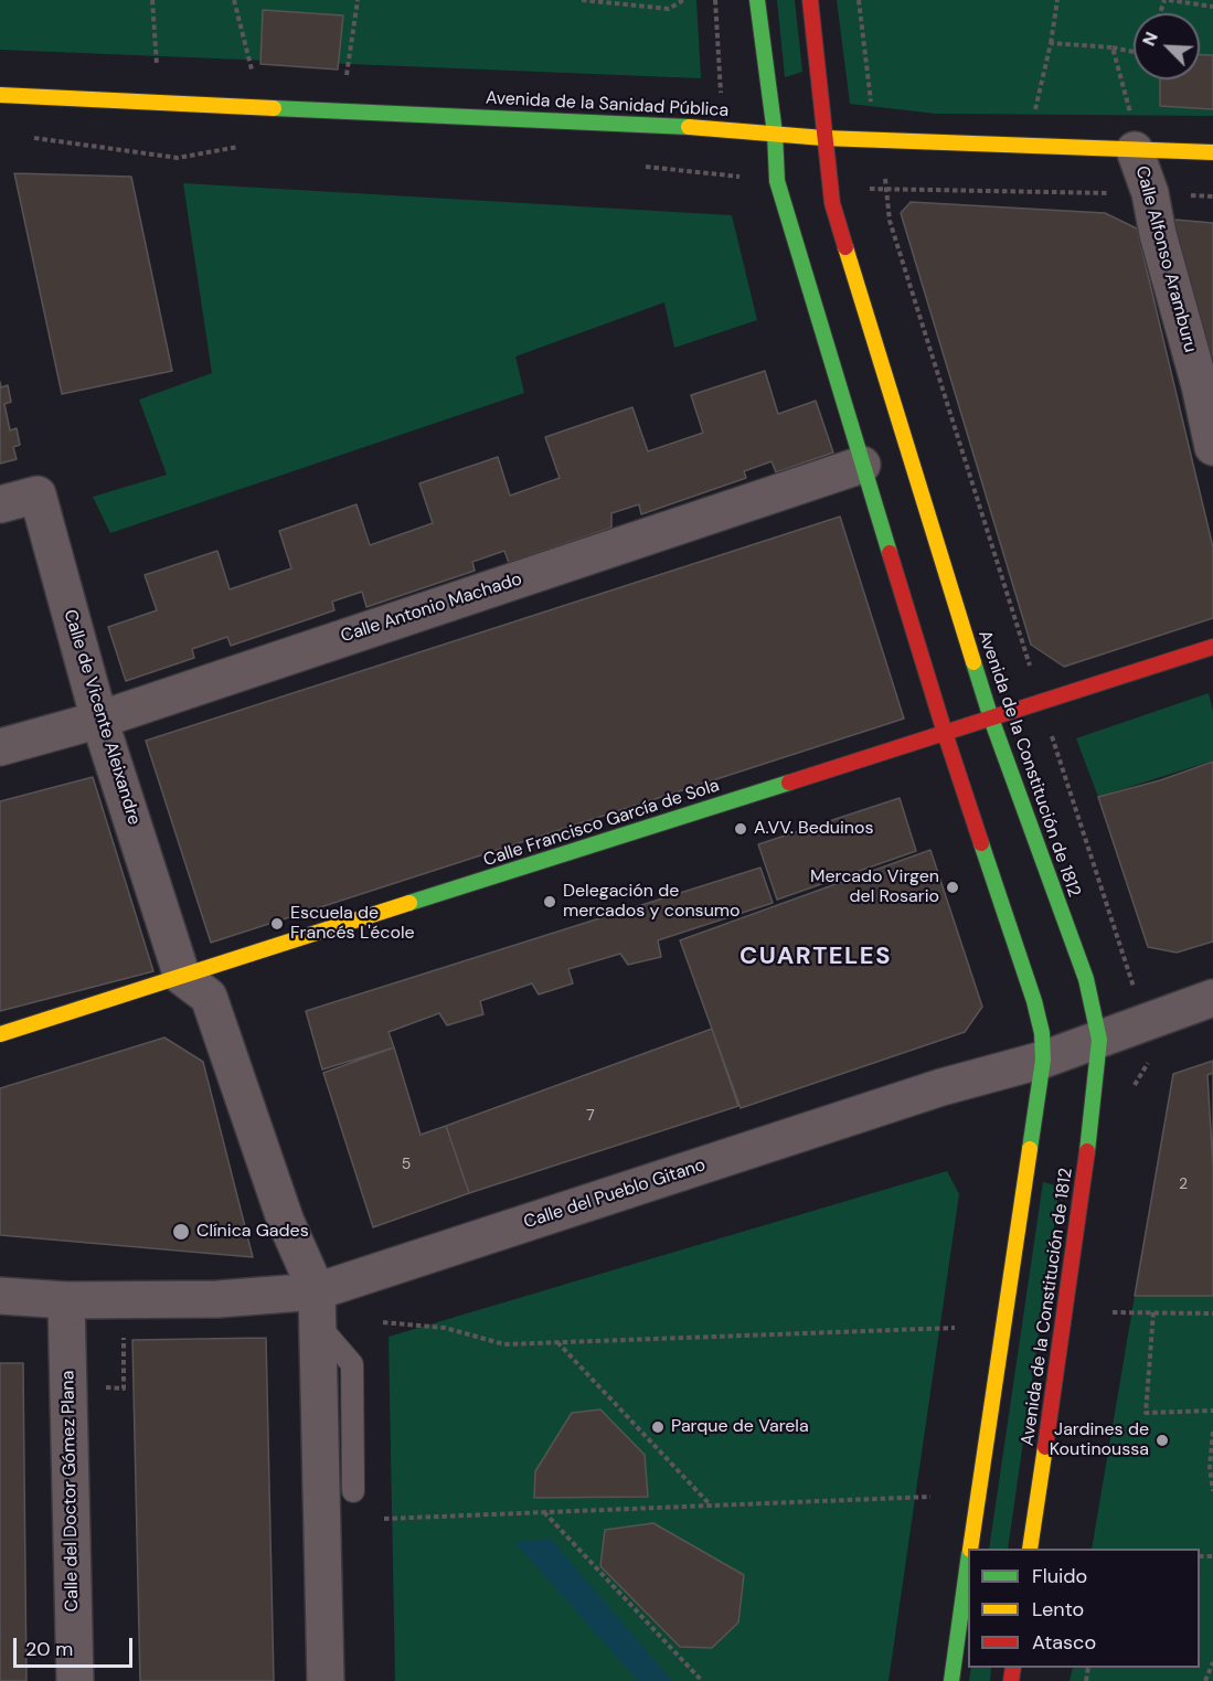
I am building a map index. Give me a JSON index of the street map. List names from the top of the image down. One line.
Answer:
{"streets":{"street":["Avenida de la Sanidad Pública","Calle Alfonso Aramburu","Calle Antonio Machado","Calle de Vicente Aleixandre","Avenida de la Constitución de 1812","Calle Francisco García de Sola","Calle del Pueblo Gitano","Calle del Doctor Gómez Plana"]},"crossings":[["Avenida de la Sanidad Pública","Calle Alfonso Aramburu"],["Avenida de la Sanidad Pública","Avenida de la Constitución de 1812"],["Calle Antonio Machado","Calle de Vicente Aleixandre"],["Calle de Vicente Aleixandre","Calle Francisco García de Sola"],["Avenida de la Constitución de 1812","Calle Francisco García de Sola"],["Avenida de la Constitución de 1812","Calle del Pueblo Gitano"],["Calle del Pueblo Gitano","Calle del Doctor Gómez Plana"]],"districts":["CUARTELES"],"places":["A.VV. Beduinos","Mercado Virgen del Rosario","Delegación de mercados y consumo","Escuela de Francés L'école","Clínica Gades","Parque de Varela","Jardines de Koutinoussa"],"house_numbers":["7","5","2"],"legend":["Fluido","Lento","Atasco"],"scale_bar":"20 m","north":"top left"}
